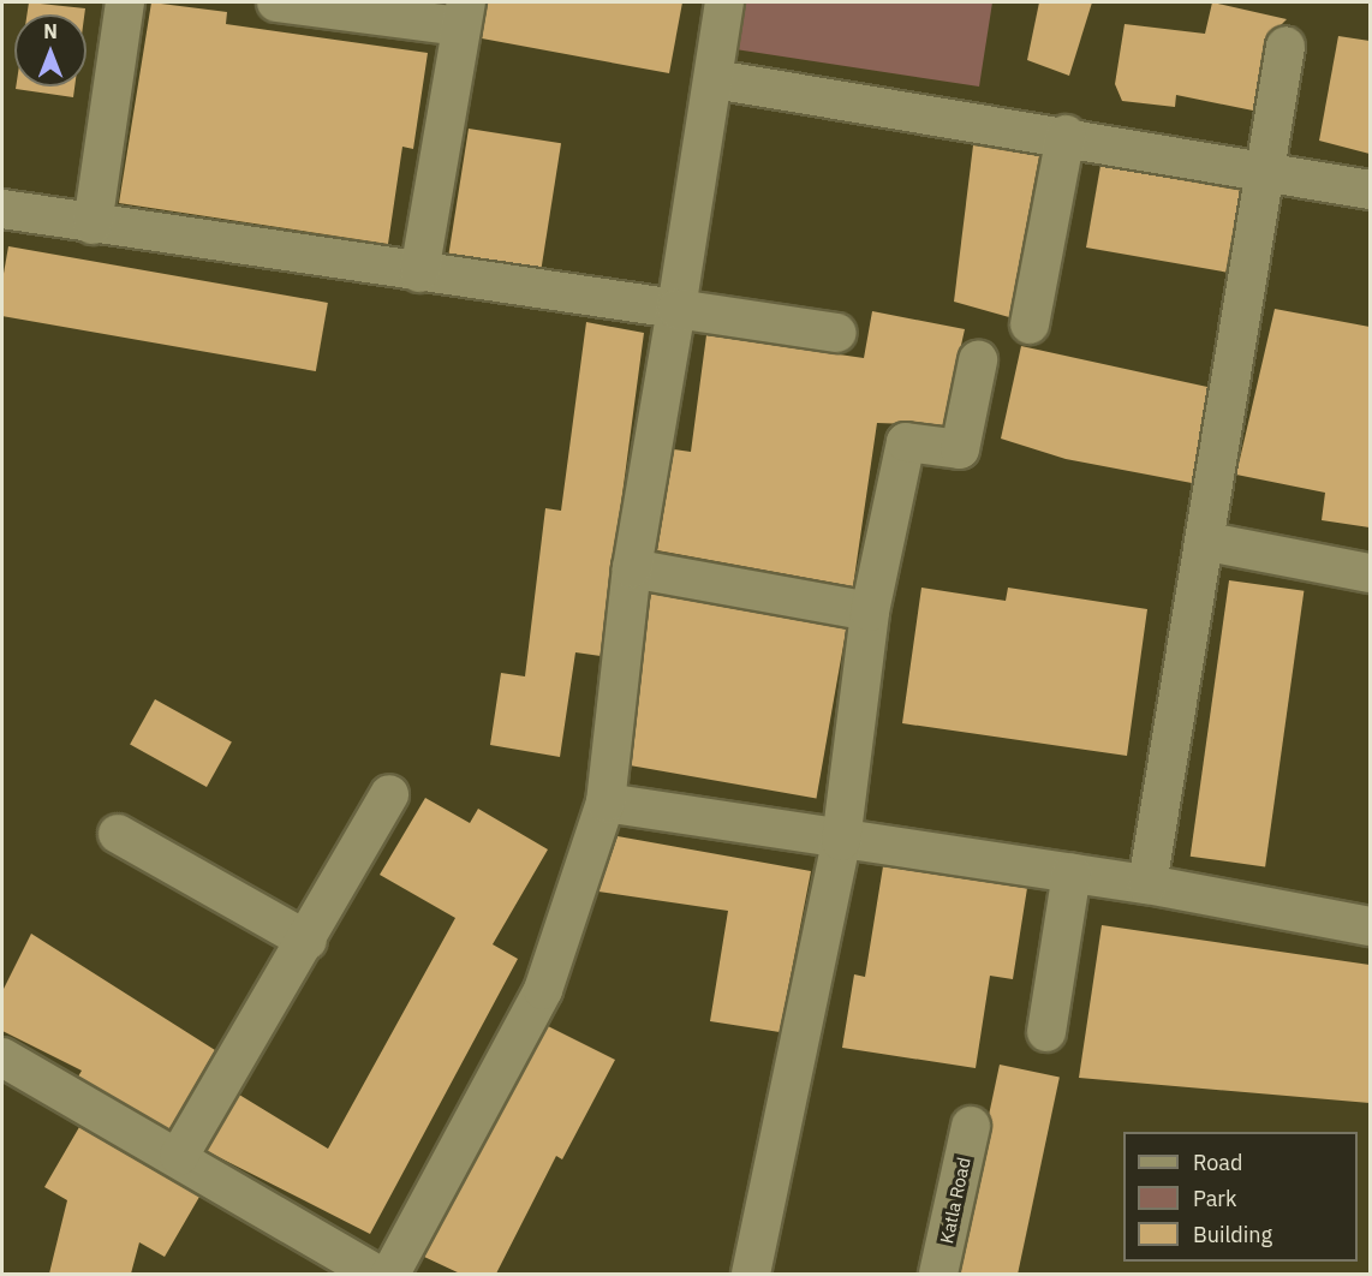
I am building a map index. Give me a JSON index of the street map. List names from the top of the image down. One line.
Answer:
{"streets":{"street":["Katla Road"]},"legend":["Road","Park","Building"],"north":"top"}
